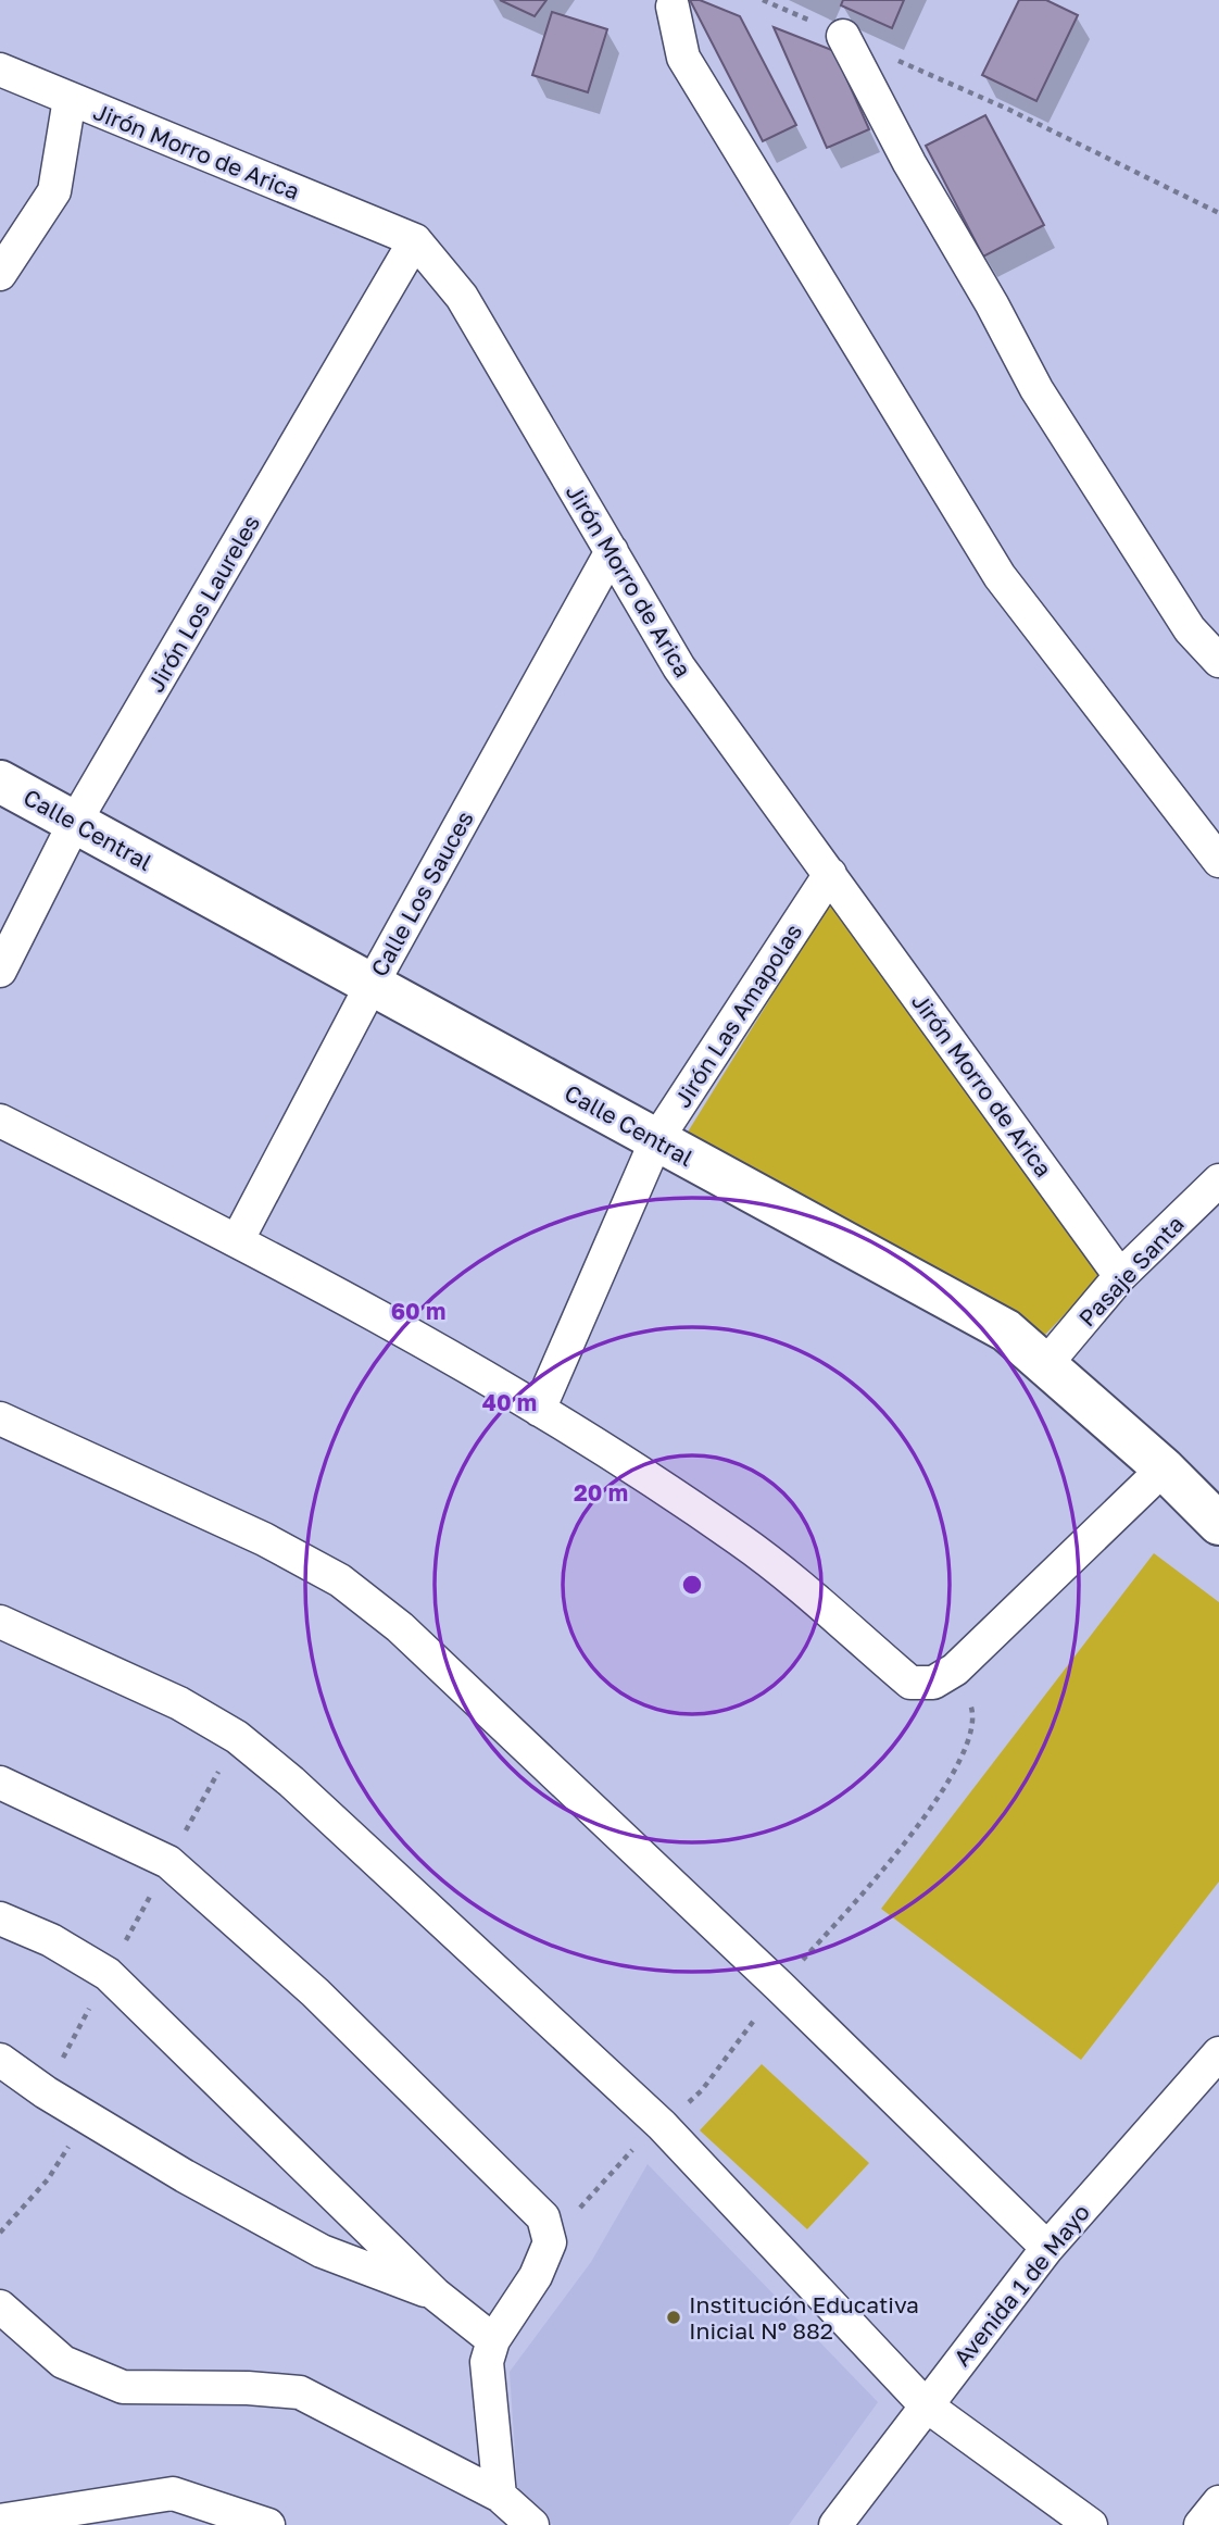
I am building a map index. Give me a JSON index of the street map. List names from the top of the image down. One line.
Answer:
{"streets":{"street":["Jirón Morro de Arica","Jirón Los Laureles","Calle Central","Calle Los Sauces","Jirón Las Amapolas","Pasaje Santa","Avenida 1 de Mayo"]},"crossings":[["Jirón Morro de Arica","Jirón Los Laureles"],["Jirón Morro de Arica","Calle Los Sauces"],["Jirón Morro de Arica","Jirón Las Amapolas"],["Jirón Morro de Arica","Pasaje Santa"],["Jirón Los Laureles","Calle Central"],["Calle Central","Calle Los Sauces"],["Calle Central","Jirón Las Amapolas"],["Calle Central","Pasaje Santa"]],"places":["Institución Educativa Inicial Nº 882"],"rings":["60 m","40 m","20 m"]}
